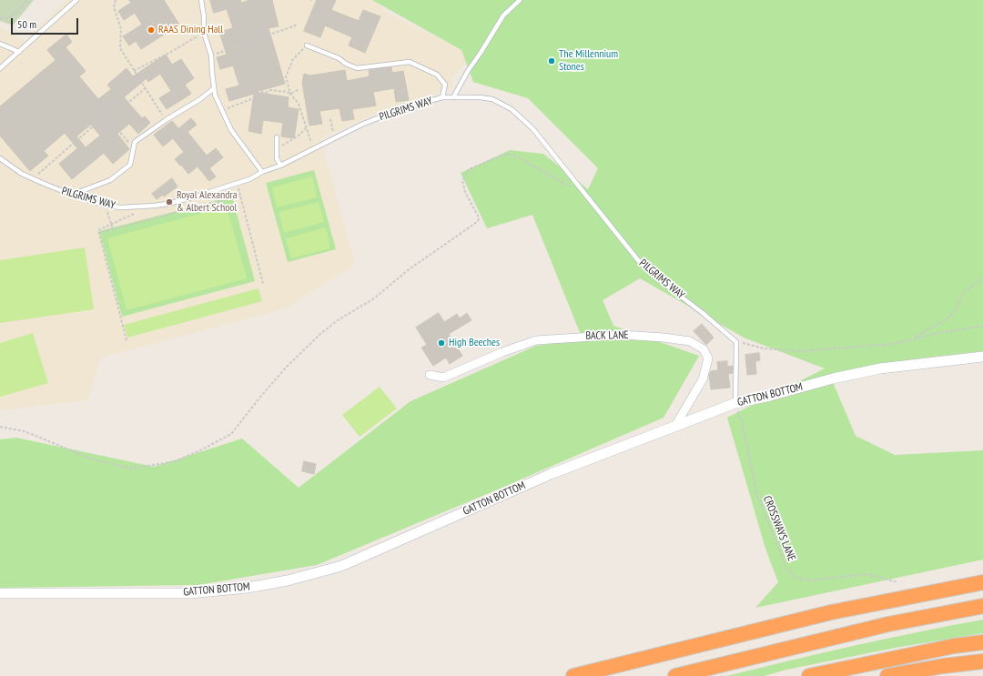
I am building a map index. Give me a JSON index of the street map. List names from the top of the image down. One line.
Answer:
{"streets":{"street":["BACK LANE","GATTON BOTTOM"],"lane":["PILGRIMS WAY"],"path":["CROSSWAYS LANE"]},"crossings":[["BACK LANE","GATTON BOTTOM"],["GATTON BOTTOM","CROSSWAYS LANE"]],"places":["RAAS Dining Hall","The Millennium Stones","Royal Alexandra & Albert School","High Beeches"],"scale_bar":"50 m"}
